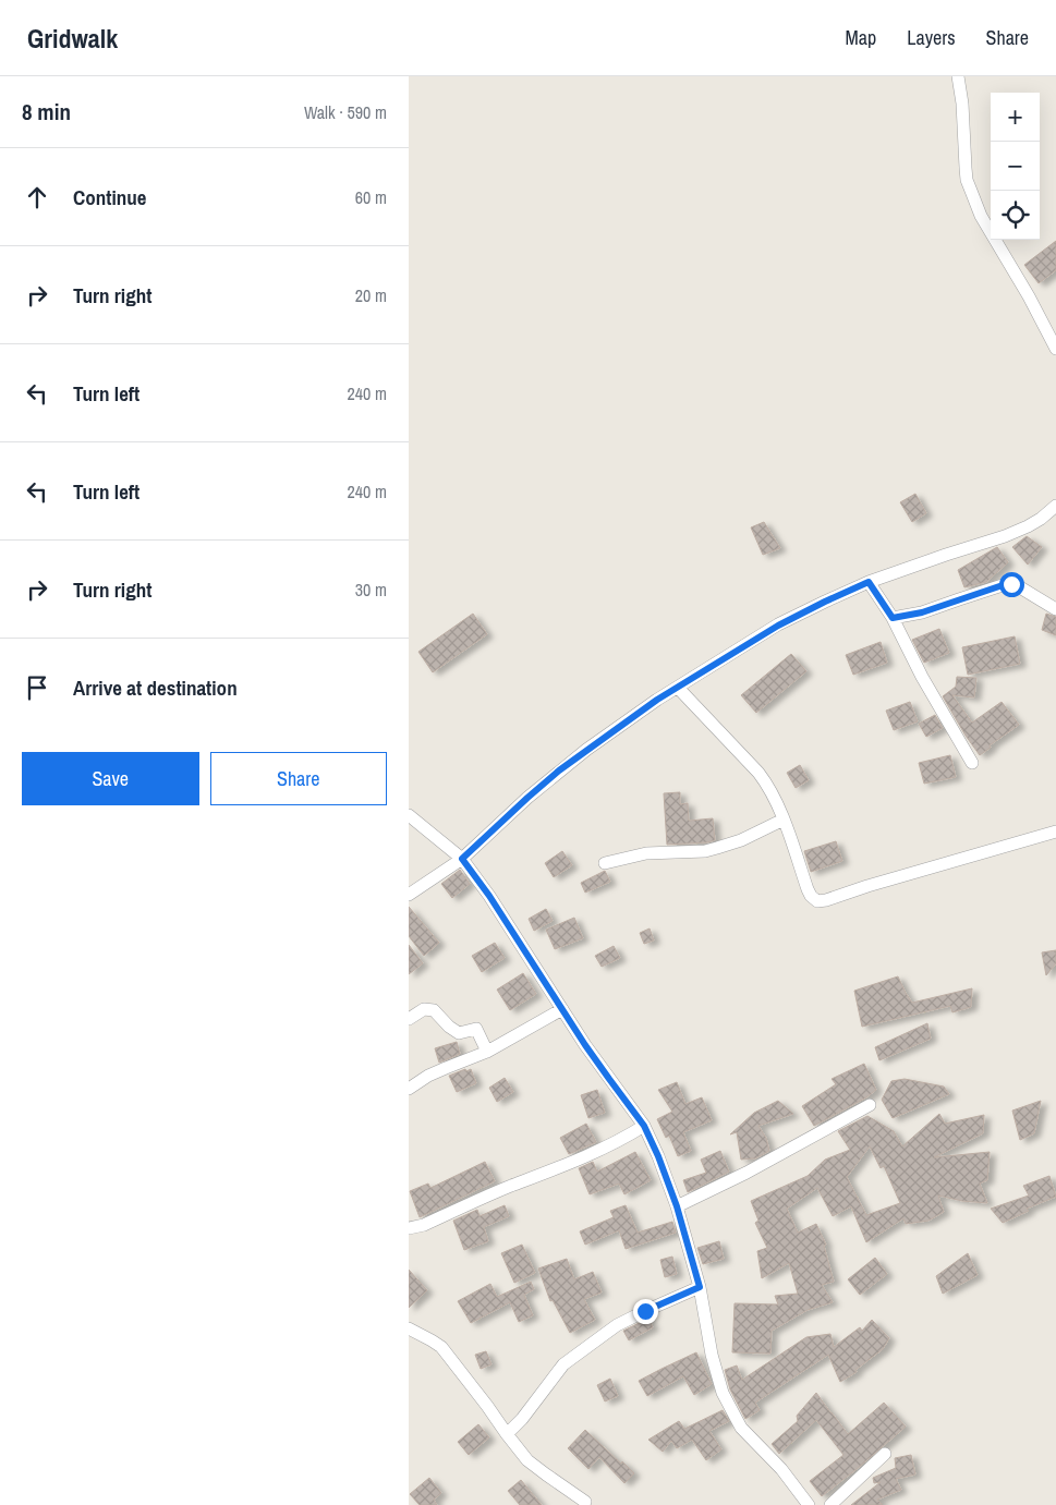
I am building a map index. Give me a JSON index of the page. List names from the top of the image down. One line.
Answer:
{"page":{"header":"Gridwalk","nav":["Map","Layers","Share"],"heading":["8 min","Walk · 590 m"],"map_buttons":["+","−"],"list":[["Continue","60 m"],["Turn right","20 m"],["Turn left","240 m"],["Turn left","240 m"],["Turn right","30 m"],"Arrive at destination"],"buttons":["Save","Share"]}}
